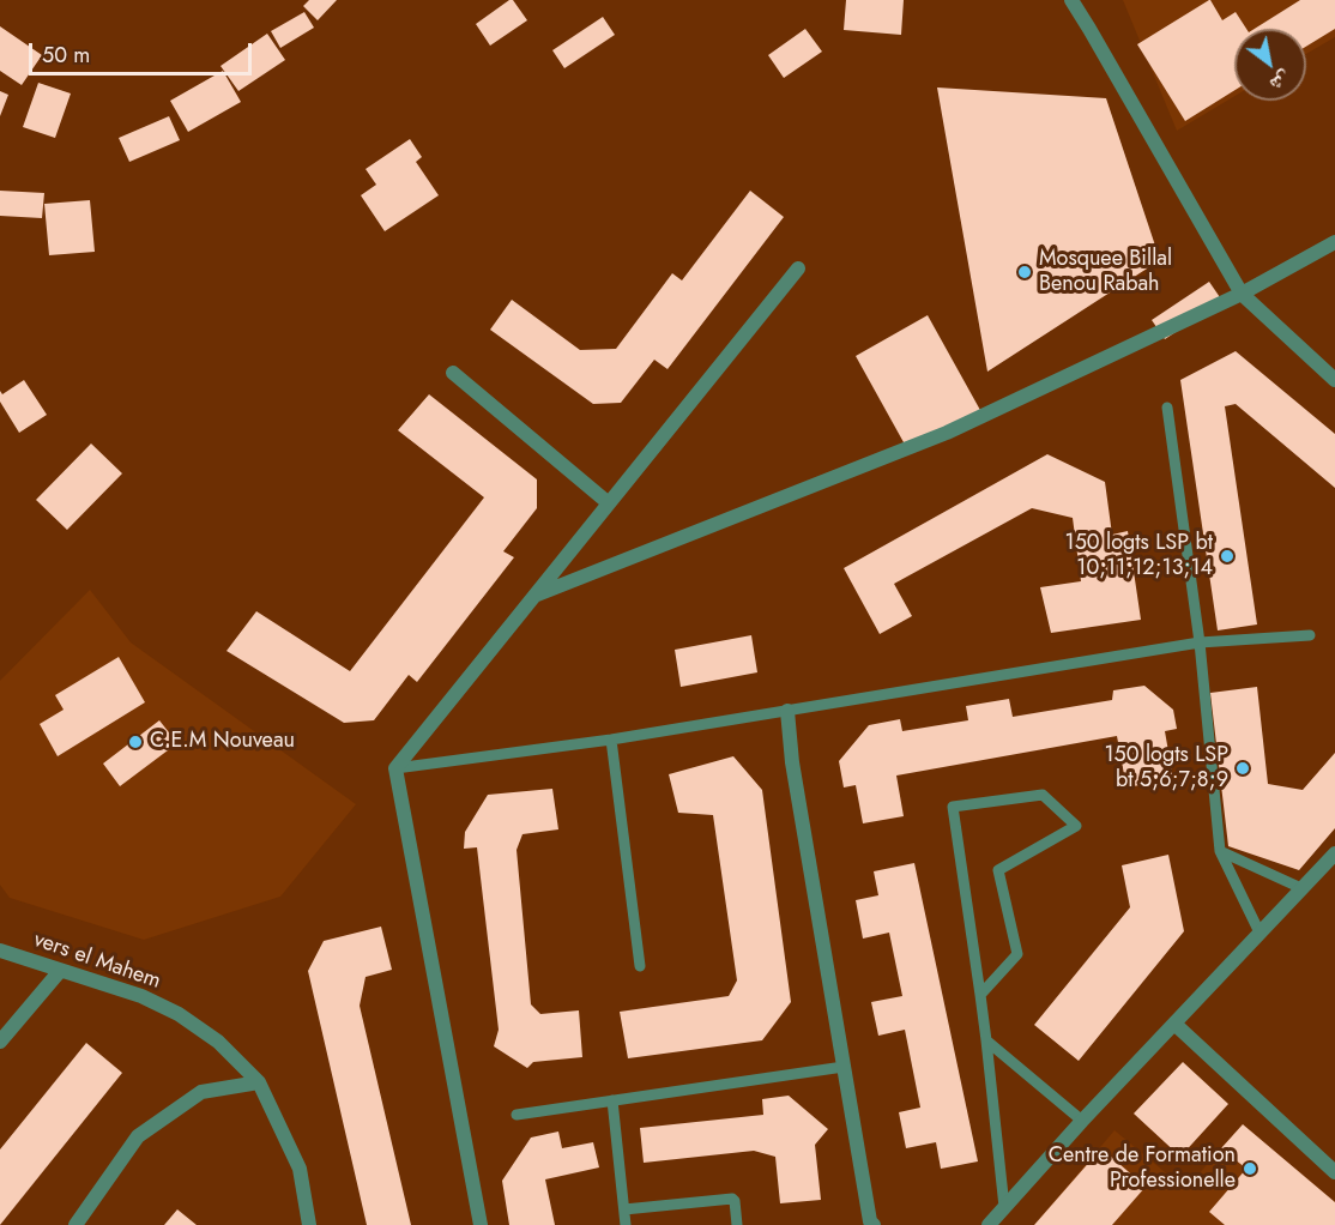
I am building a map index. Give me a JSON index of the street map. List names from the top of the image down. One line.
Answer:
{"streets":{"street":["vers el Mahem"]},"places":["Mosquee Billal Benou Rabah","150 logts LSP bt 10;11;12;13;14","C.E.M Nouveau","150 logts LSP bt 5;6;7;8;9","Centre de Formation Professionelle"],"scale_bar":"50 m","north":"bottom right"}
